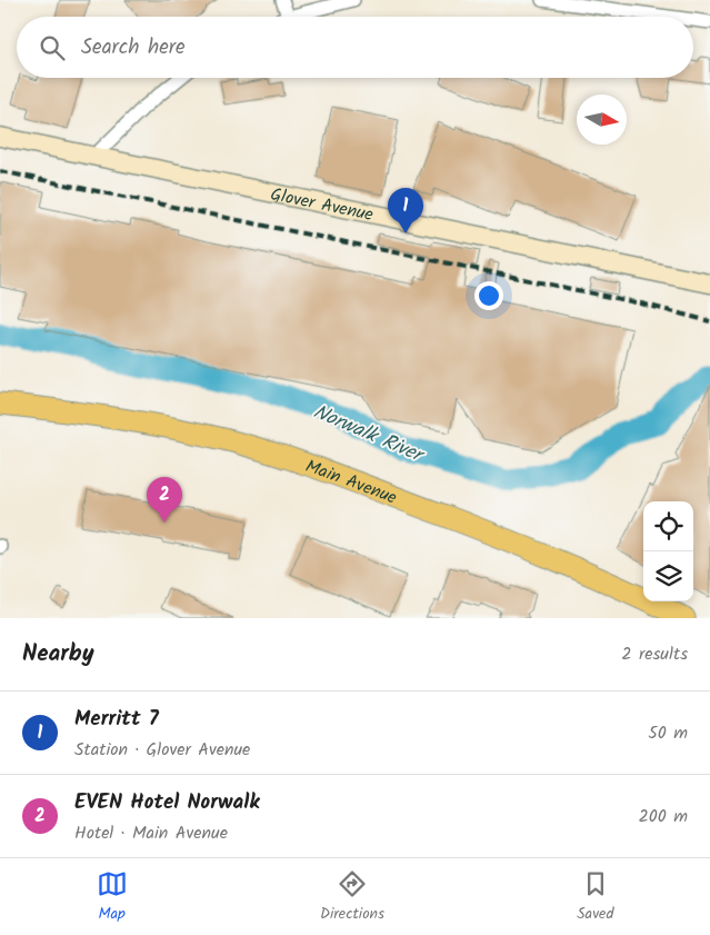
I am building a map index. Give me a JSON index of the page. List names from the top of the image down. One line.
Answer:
{"streets":{"main road":["Main Avenue"],"street":["Glover Avenue"]},"water":["Norwalk River"],"north":"right","page":{"search":"Search here","pins":["1","2"],"heading":["Nearby","2 results"],"list":[{"mark":"1","name":"Merritt 7","note":"Station · Glover Avenue","value":"50 m"},{"mark":"2","name":"EVEN Hotel Norwalk","note":"Hotel · Main Avenue","value":"200 m"}],"nav":["Map","Directions","Saved"]}}
